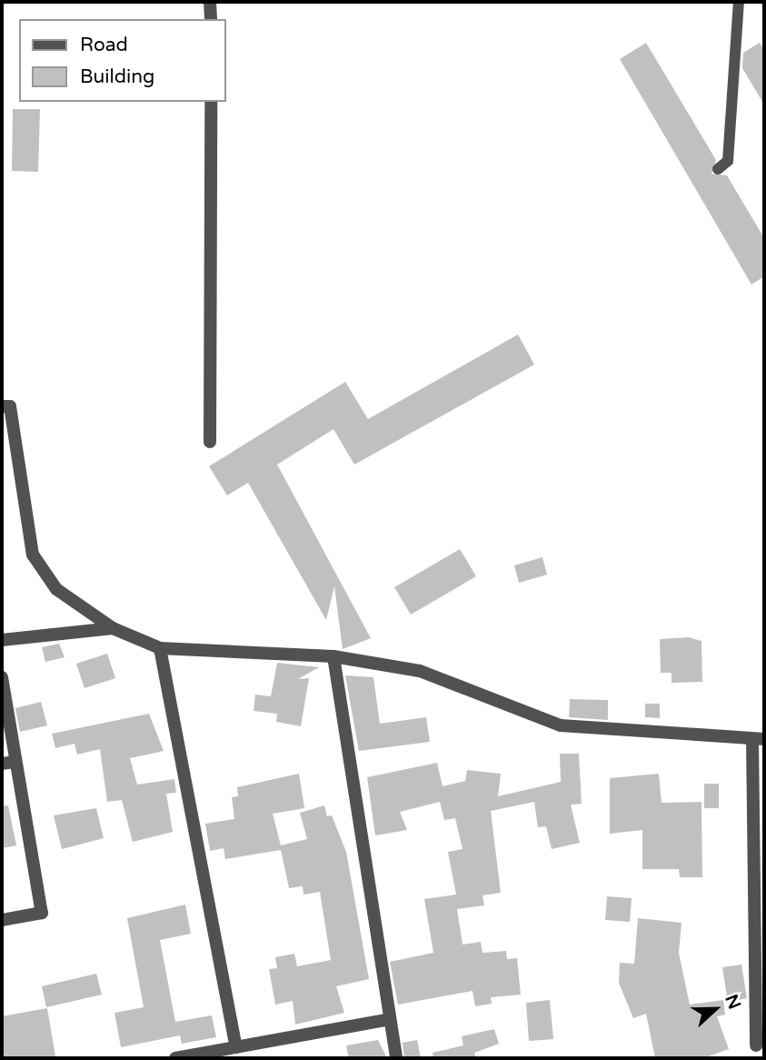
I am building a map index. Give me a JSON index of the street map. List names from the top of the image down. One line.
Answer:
{"legend":["Road","Building"],"north":"right"}
